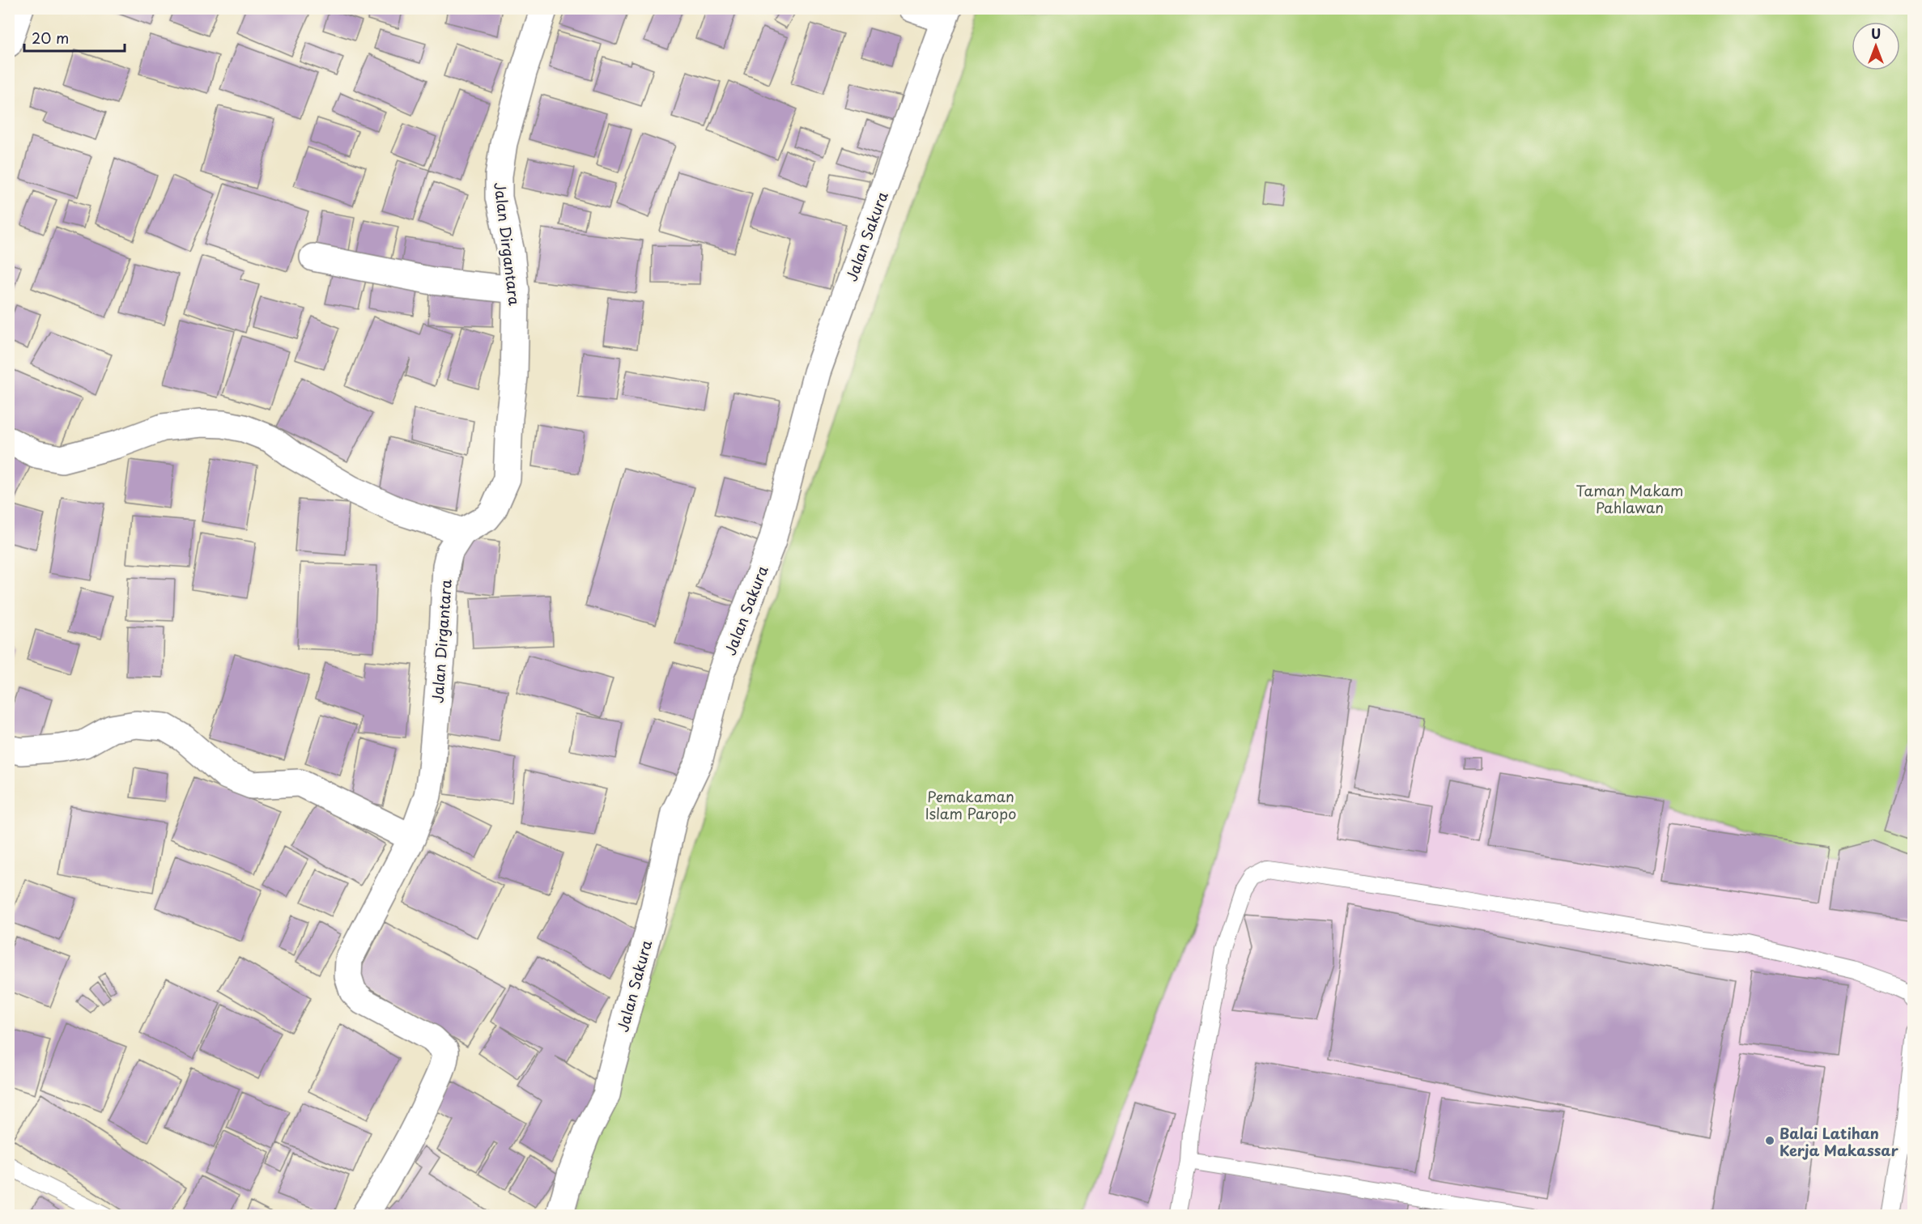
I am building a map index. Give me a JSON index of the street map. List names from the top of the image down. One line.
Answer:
{"streets":{"street":["Jalan Sakura","Jalan Dirgantara"]},"parks":["Taman Makam Pahlawan","Pemakaman Islam Paropo"],"places":["Balai Latihan Kerja Makassar"],"scale_bar":"20 m","north":"top"}
